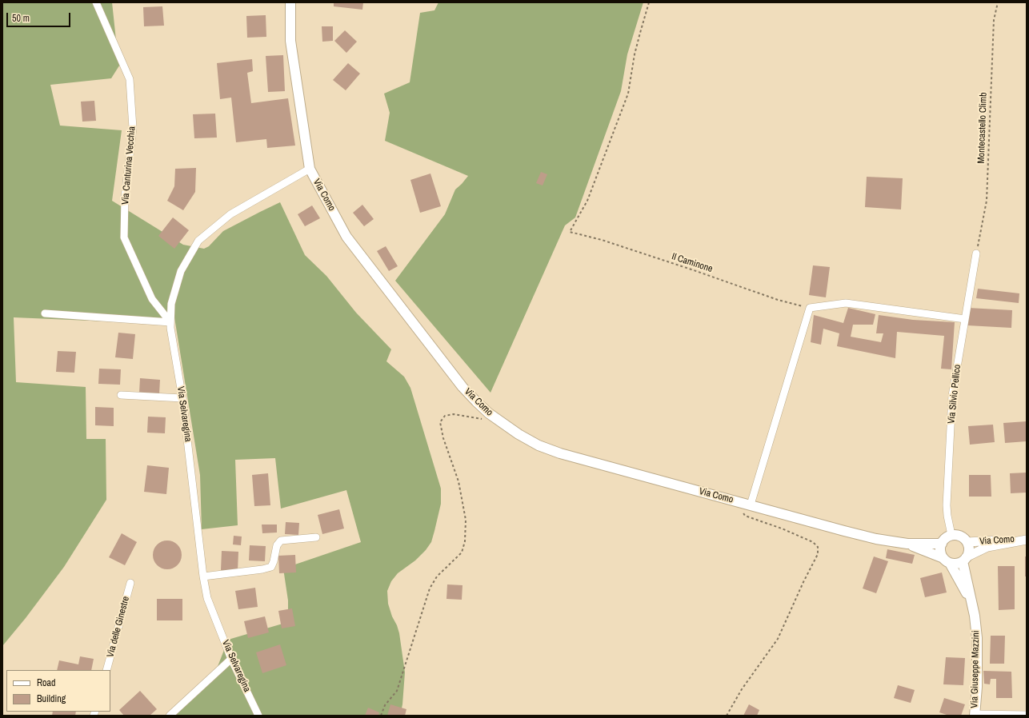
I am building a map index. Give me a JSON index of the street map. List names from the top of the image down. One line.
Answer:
{"streets":{"main road":["Via Como","Via Giuseppe Mazzini"],"street":["Via Canturina Vecchia","Via Silvio Pellico","Via Selvaregina","Via delle Ginestre"],"path":["Montecastello Climb","Il Caminone"]},"crossings":[["Montecastello Climb","Via Silvio Pellico"],["Via Canturina Vecchia","Via Selvaregina"],["Via Como","Via Silvio Pellico"],["Via Como","Via Selvaregina"],["Via Como","Via Giuseppe Mazzini"],["Via Silvio Pellico","Via Giuseppe Mazzini"]],"legend":["Road","Building"],"scale_bar":"50 m"}
